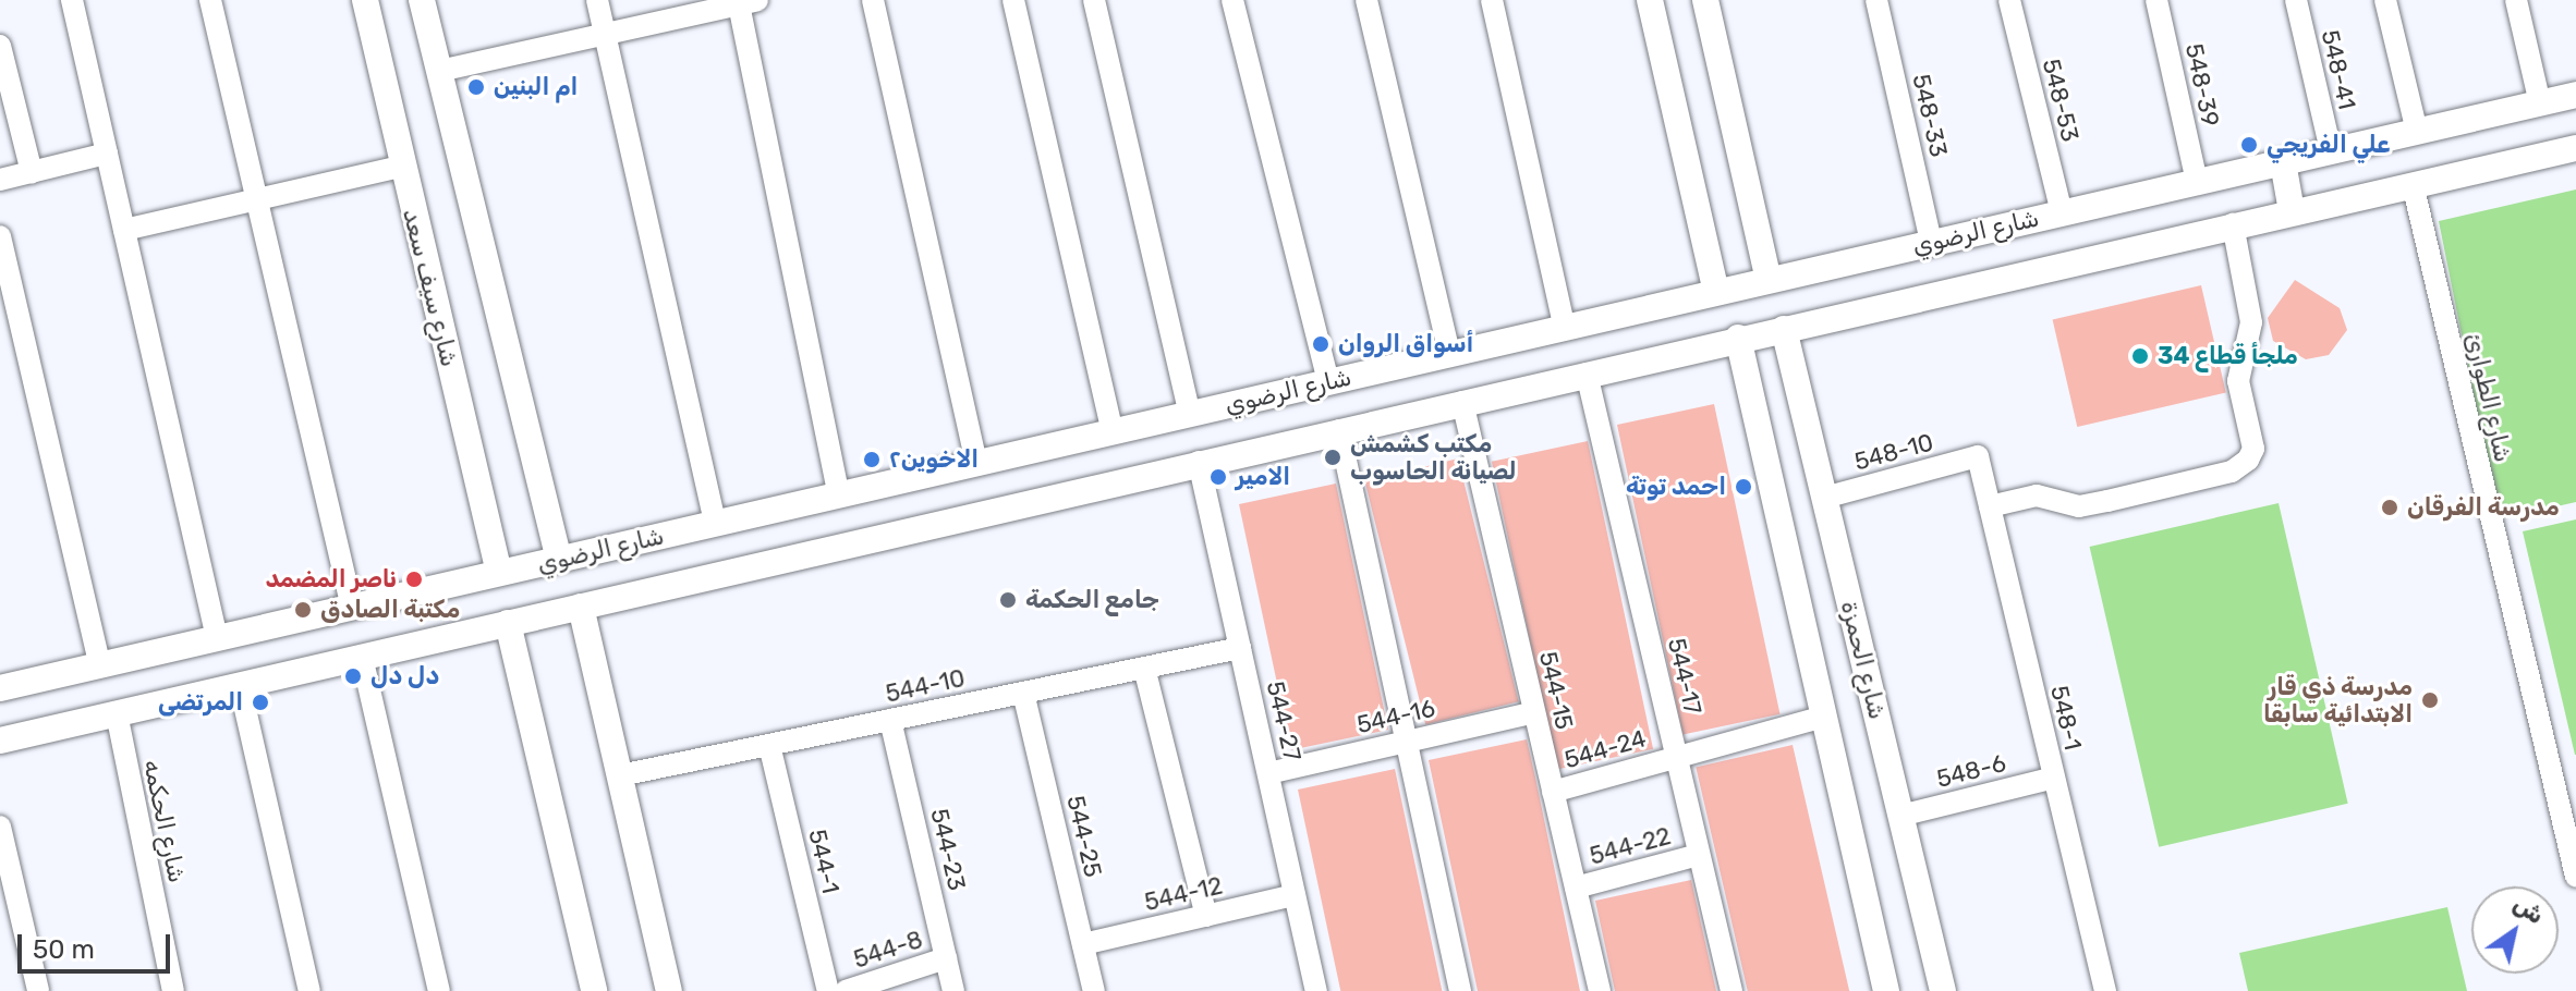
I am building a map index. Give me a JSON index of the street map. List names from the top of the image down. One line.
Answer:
{"streets":{"street":["548-41","548-39","548-53","548-33","شارع الرضوي","شارع سيف سعد","شارع الطوارئ","548-10","شارع الحمزة","544-17","544-10","544-15","544-16","548-1","544-27","544-24","548-6","شارع الحكمه","544-25","544-22","544-23","544-1","544-12","544-8"]},"crossings":[["548-41","شارع الرضوي"],["548-39","شارع الرضوي"],["548-53","شارع الرضوي"],["548-33","شارع الرضوي"],["شارع الرضوي","شارع سيف سعد"],["شارع الرضوي","شارع الطوارئ"],["شارع الرضوي","شارع الحمزة"],["شارع الرضوي","544-17"],["شارع الرضوي","544-15"],["شارع الرضوي","544-27"],["شارع الرضوي","شارع الحكمه"],["548-10","شارع الحمزة"],["548-10","548-1"],["شارع الحمزة","544-24"],["شارع الحمزة","548-6"],["544-17","544-24"],["544-17","544-22"],["544-10","544-27"],["544-10","544-25"],["544-10","544-23"],["544-10","544-1"],["544-15","544-16"],["544-15","544-24"],["544-15","544-22"],["544-16","544-27"],["548-1","548-6"],["544-27","544-12"],["544-25","544-12"],["544-23","544-8"]],"places":["ام البنين","علي الفريجي","أسواق الروان","ملجأ قطاع 34","مكتب كشمش لصيانة الحاسوب","الاخوين٢","الامير","احمد توتة","مدرسة الفرقان","ناصر المضمد","جامع الحكمة","مكتبة الصادق","دل دل","مدرسة ذي قار الابتدائية سابقا","المرتضى"],"scale_bar":"50 m","north":"top right"}
